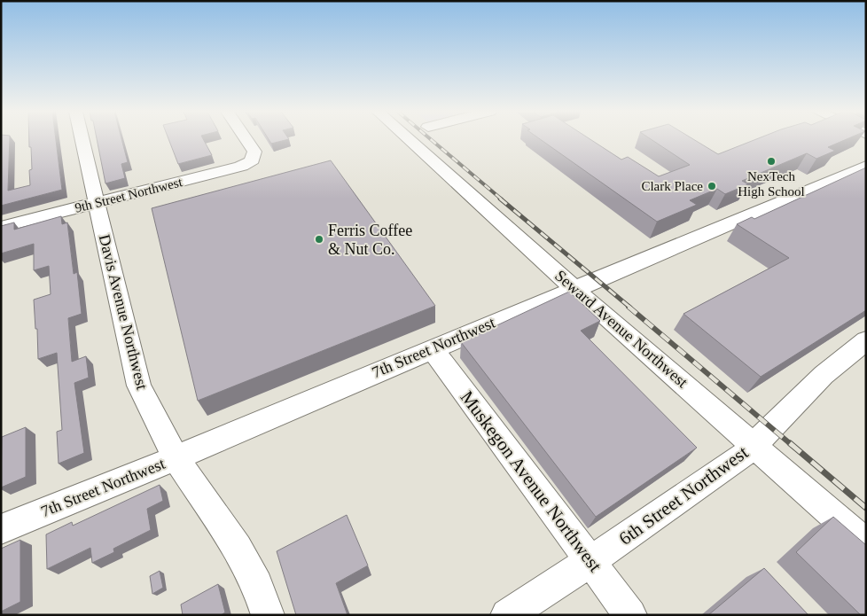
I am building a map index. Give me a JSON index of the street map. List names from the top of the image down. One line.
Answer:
{"streets":{"street":["9th Street Northwest","Davis Avenue Northwest","Seward Avenue Northwest","7th Street Northwest","Muskegon Avenue Northwest","6th Street Northwest"]},"crossings":[["9th Street Northwest","Davis Avenue Northwest"],["Davis Avenue Northwest","7th Street Northwest"],["Seward Avenue Northwest","7th Street Northwest"],["Seward Avenue Northwest","6th Street Northwest"],["7th Street Northwest","Muskegon Avenue Northwest"],["Muskegon Avenue Northwest","6th Street Northwest"]],"places":["NexTech High School","Clark Place","Ferris Coffee & Nut Co."]}
